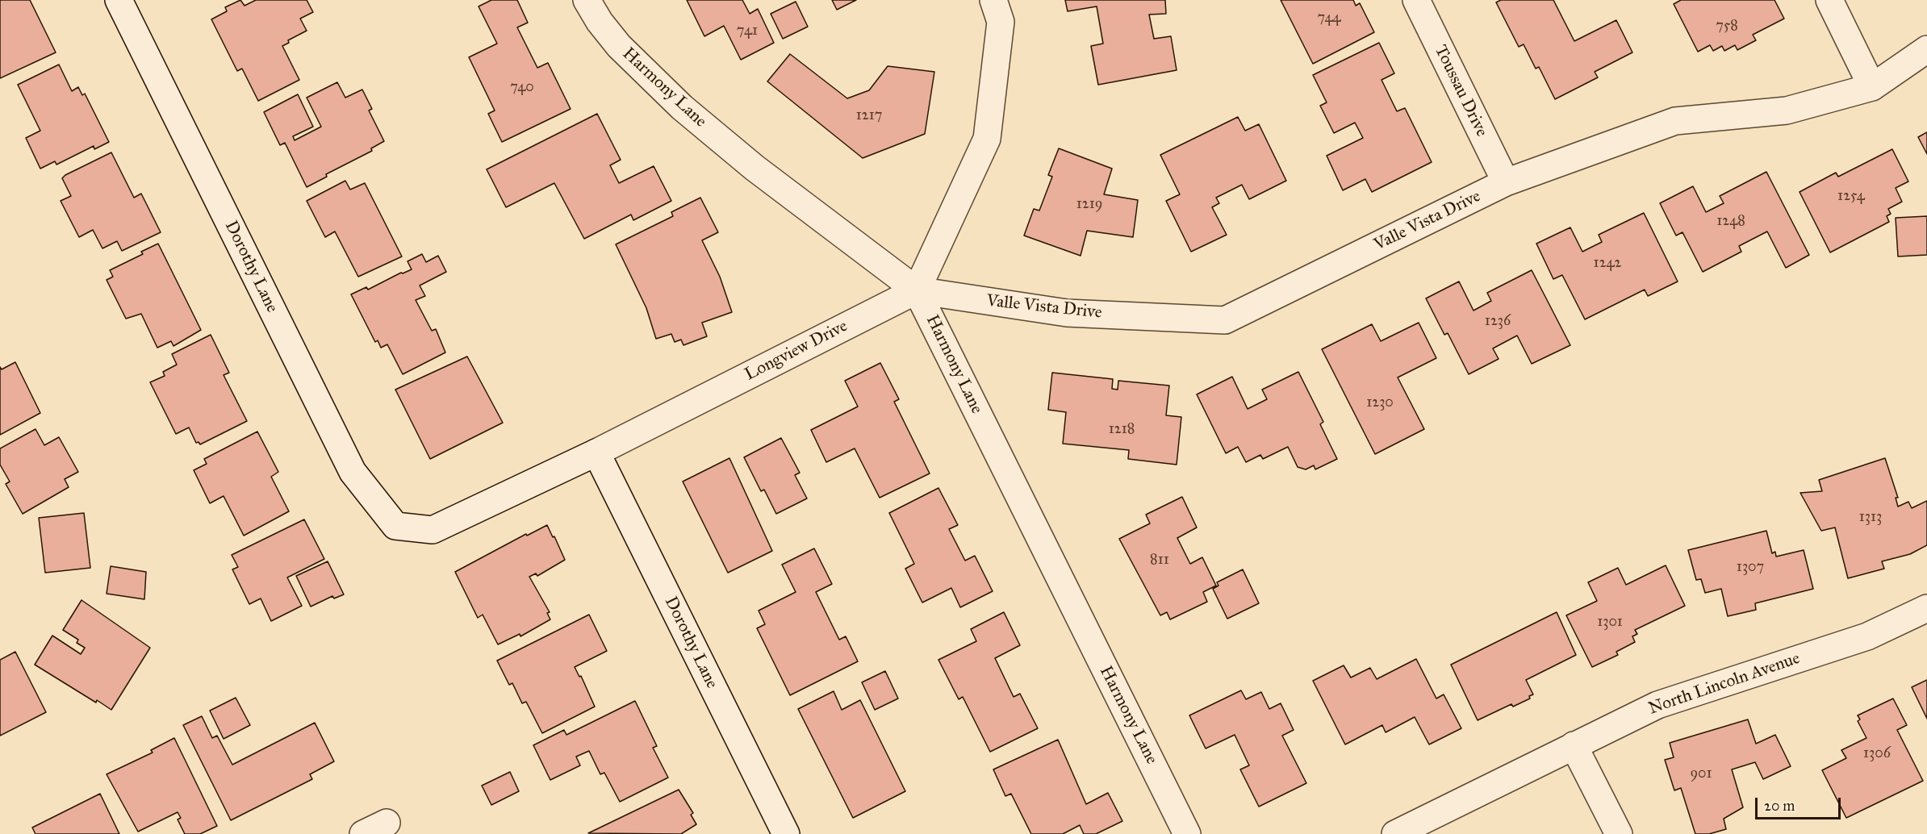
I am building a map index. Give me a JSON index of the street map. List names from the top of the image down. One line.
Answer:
{"streets":{"street":["Harmony Lane","Toussau Drive","Valle Vista Drive","Dorothy Lane","Longview Drive","North Lincoln Avenue"]},"crossings":[["Harmony Lane","Valle Vista Drive"],["Harmony Lane","Longview Drive"],["Toussau Drive","Valle Vista Drive"],["Valle Vista Drive","Longview Drive"],["Dorothy Lane","Longview Drive"]],"house_numbers":["744","758","741","740","1217","1254","1219","1248","1242","1236","1230","1218","1313","811","1307","1301","1306","901"],"scale_bar":"20 m"}
